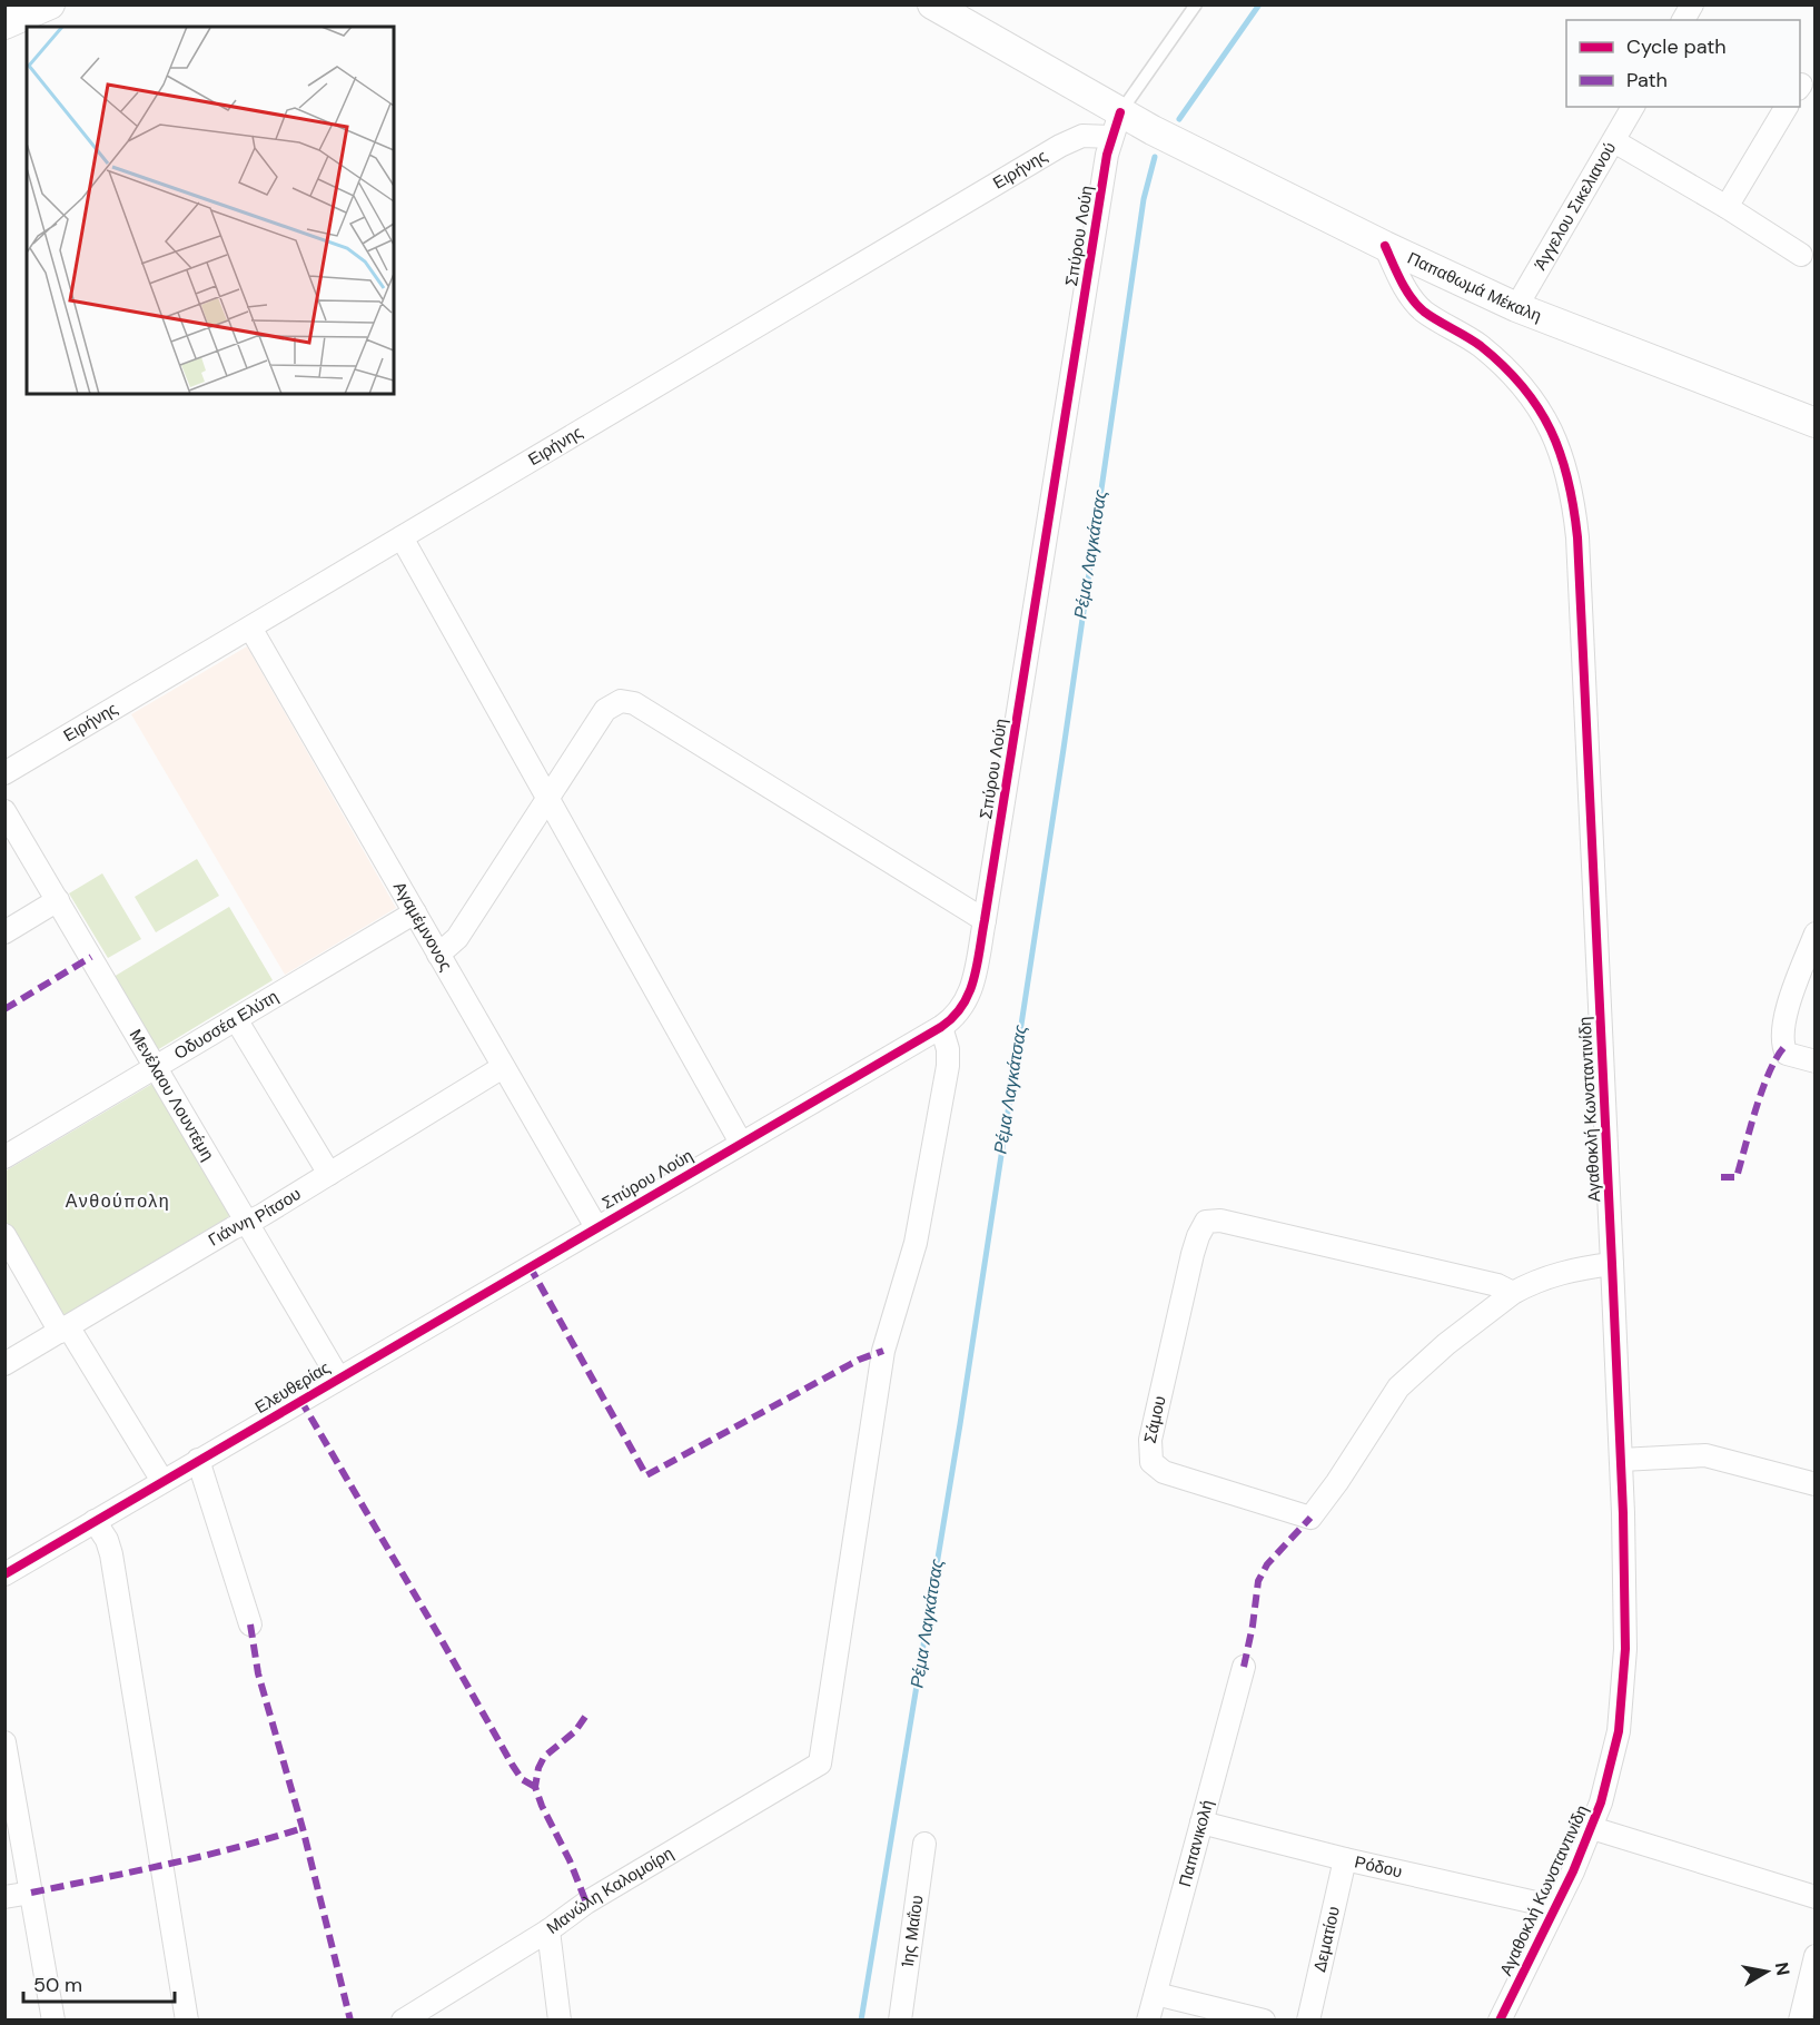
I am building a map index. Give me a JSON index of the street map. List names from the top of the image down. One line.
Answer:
{"streets":{"street":["Ειρήνης","Άγγελου Σικελιανού","Σπύρου Λούη","Παπαθωμά Μέκαλη","Αγαμέμνονoς","Οδυσσέα Ελύτη","Μενέλαου Λουντέμη","Αγαθοκλή Κωνσταντινίδη","Γιάννη Ρίτσου","Ελευθερίας","Σάμου","Παπανικολή","Ρόδου","Μανώλη Καλομοίρη","1ης Μαΐου","Δεματίου"]},"crossings":[["Ειρήνης","Σπύρου Λούη"],["Ειρήνης","Παπαθωμά Μέκαλη"],["Ειρήνης","Αγαμέμνονoς"],["Άγγελου Σικελιανού","Παπαθωμά Μέκαλη"],["Σπύρου Λούη","Παπαθωμά Μέκαλη"],["Σπύρου Λούη","Αγαμέμνονoς"],["Σπύρου Λούη","Ελευθερίας"],["Σπύρου Λούη","Μανώλη Καλομοίρη"],["Παπαθωμά Μέκαλη","Αγαθοκλή Κωνσταντινίδη"],["Αγαμέμνονoς","Οδυσσέα Ελύτη"],["Αγαμέμνονoς","Γιάννη Ρίτσου"],["Αγαμέμνονoς","Ελευθερίας"],["Οδυσσέα Ελύτη","Μενέλαου Λουντέμη"],["Μενέλαου Λουντέμη","Γιάννη Ρίτσου"],["Μενέλαου Λουντέμη","Ελευθερίας"],["Αγαθοκλή Κωνσταντινίδη","Σάμου"],["Αγαθοκλή Κωνσταντινίδη","Ρόδου"],["Παπανικολή","Ρόδου"],["Ρόδου","Δεματίου"]],"districts":["Ανθούπολη"],"water":["Ρέμα Λαγκάτσας"],"legend":["Cycle path","Path"],"scale_bar":"50 m","north":"right"}
